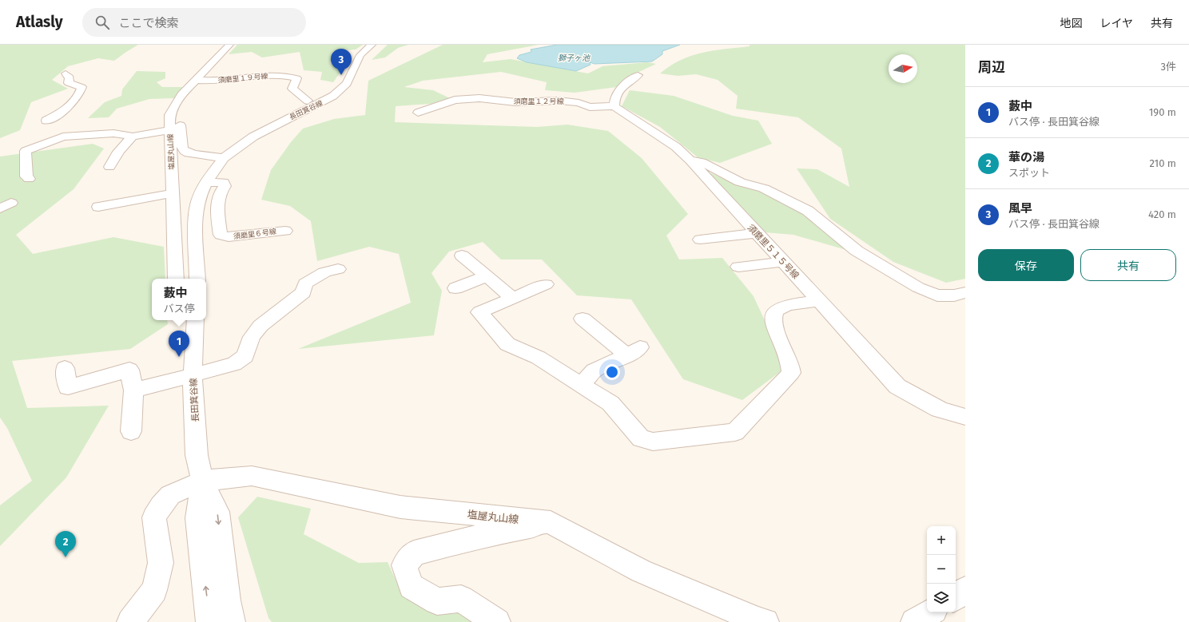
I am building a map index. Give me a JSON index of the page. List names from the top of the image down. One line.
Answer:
{"streets":{"street":["須磨里１９号線","須磨里１２号線","長田箕谷線","塩屋丸山線","須磨里６号線","須磨里５１５号線"]},"crossings":[["須磨里１９号線","塩屋丸山線"],["須磨里１２号線","須磨里５１５号線"],["長田箕谷線","塩屋丸山線"],["長田箕谷線","須磨里６号線"]],"water":["獅子ヶ池"],"north":"right","page":{"header":"Atlasly","search":"ここで検索","nav":["地図","レイヤ","共有"],"heading":["周辺","3件"],"pins":["3","1","2"],"list":[{"mark":"1","name":"藪中","note":"バス停 · 長田箕谷線","value":"190 m"},{"mark":"2","name":"華の湯","note":"スポット","value":"210 m"},{"mark":"3","name":"風早","note":"バス停 · 長田箕谷線","value":"420 m"}],"buttons":["保存","共有"],"popup":["藪中","バス停"],"map_buttons":["+","−"]}}
